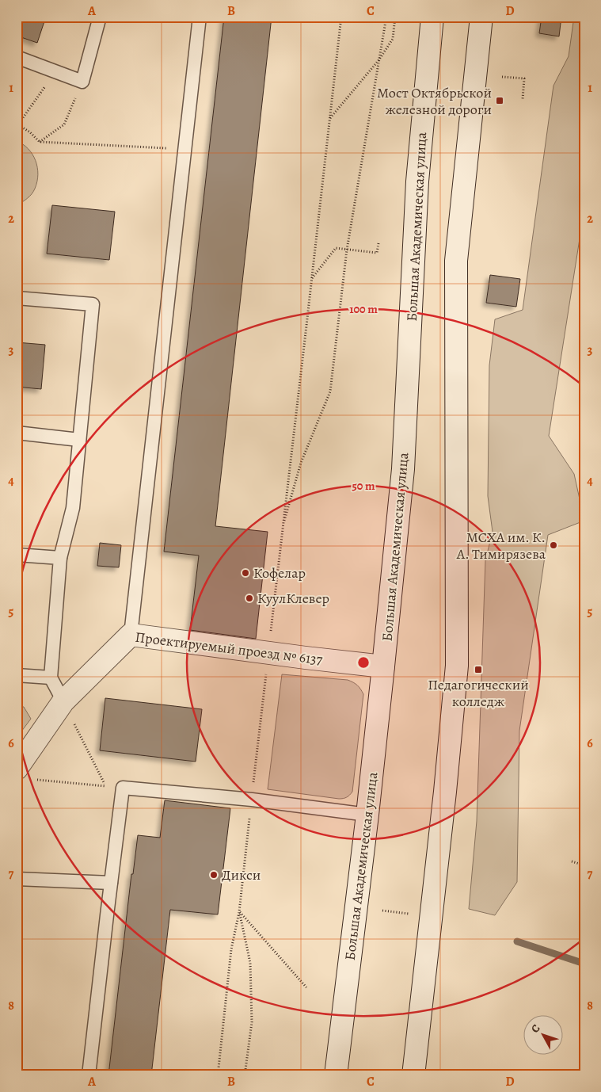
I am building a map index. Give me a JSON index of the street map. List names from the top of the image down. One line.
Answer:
{"streets":{"main road":["Большая Академическая улица","Проектируемый проезд № 6137"]},"crossings":[["Большая Академическая улица","Проектируемый проезд № 6137"]],"places":{"transit":["Мост Октябрьской железной дороги","Педагогический колледж"],"other":["МСХА им. К. А. Тимирязева","Кофелар","КуулКлевер","Дикси"]},"north":"top left","grid":{"columns":["A","B","C","D"],"rows":["1","2","3","4","5","6","7","8"]},"rings":["100 m","50 m"]}
